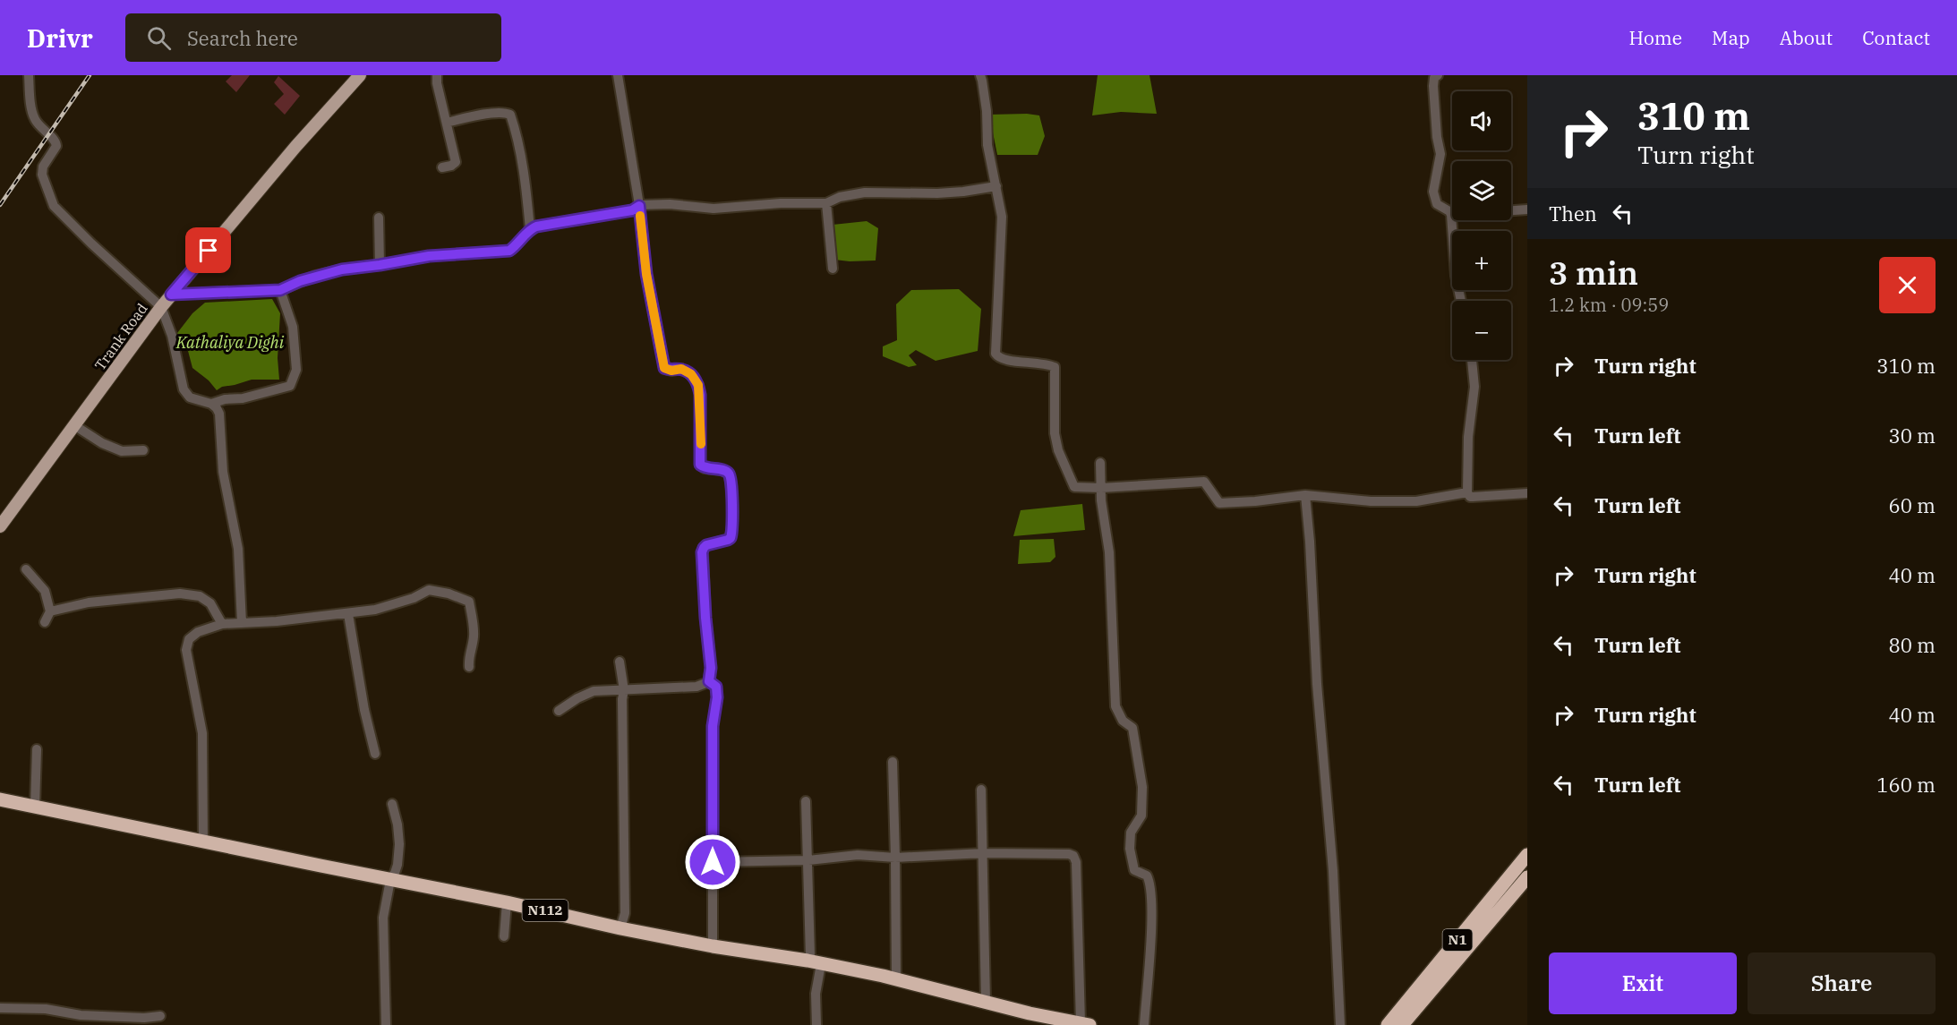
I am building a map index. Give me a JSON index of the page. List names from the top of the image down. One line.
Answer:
{"streets":{"highway":["N112","N1"],"main road":["Trank Road"]},"water":["Kathaliya Dighi"],"page":{"header":"Drivr","search":"Search here","nav":["Home","Map","About","Contact"],"turn":["310 m","Turn right"],"map_buttons":["+","−"],"then":"Then","heading":["3 min","1.2 km · 09:59"],"list":[{"name":"Turn right","value":"310 m"},{"name":"Turn left","value":"30 m"},{"name":"Turn left","value":"60 m"},{"name":"Turn right","value":"40 m"},{"name":"Turn left","value":"80 m"},{"name":"Turn right","value":"40 m"},{"name":"Turn left","value":"160 m"}],"buttons":["Exit","Share"]}}
